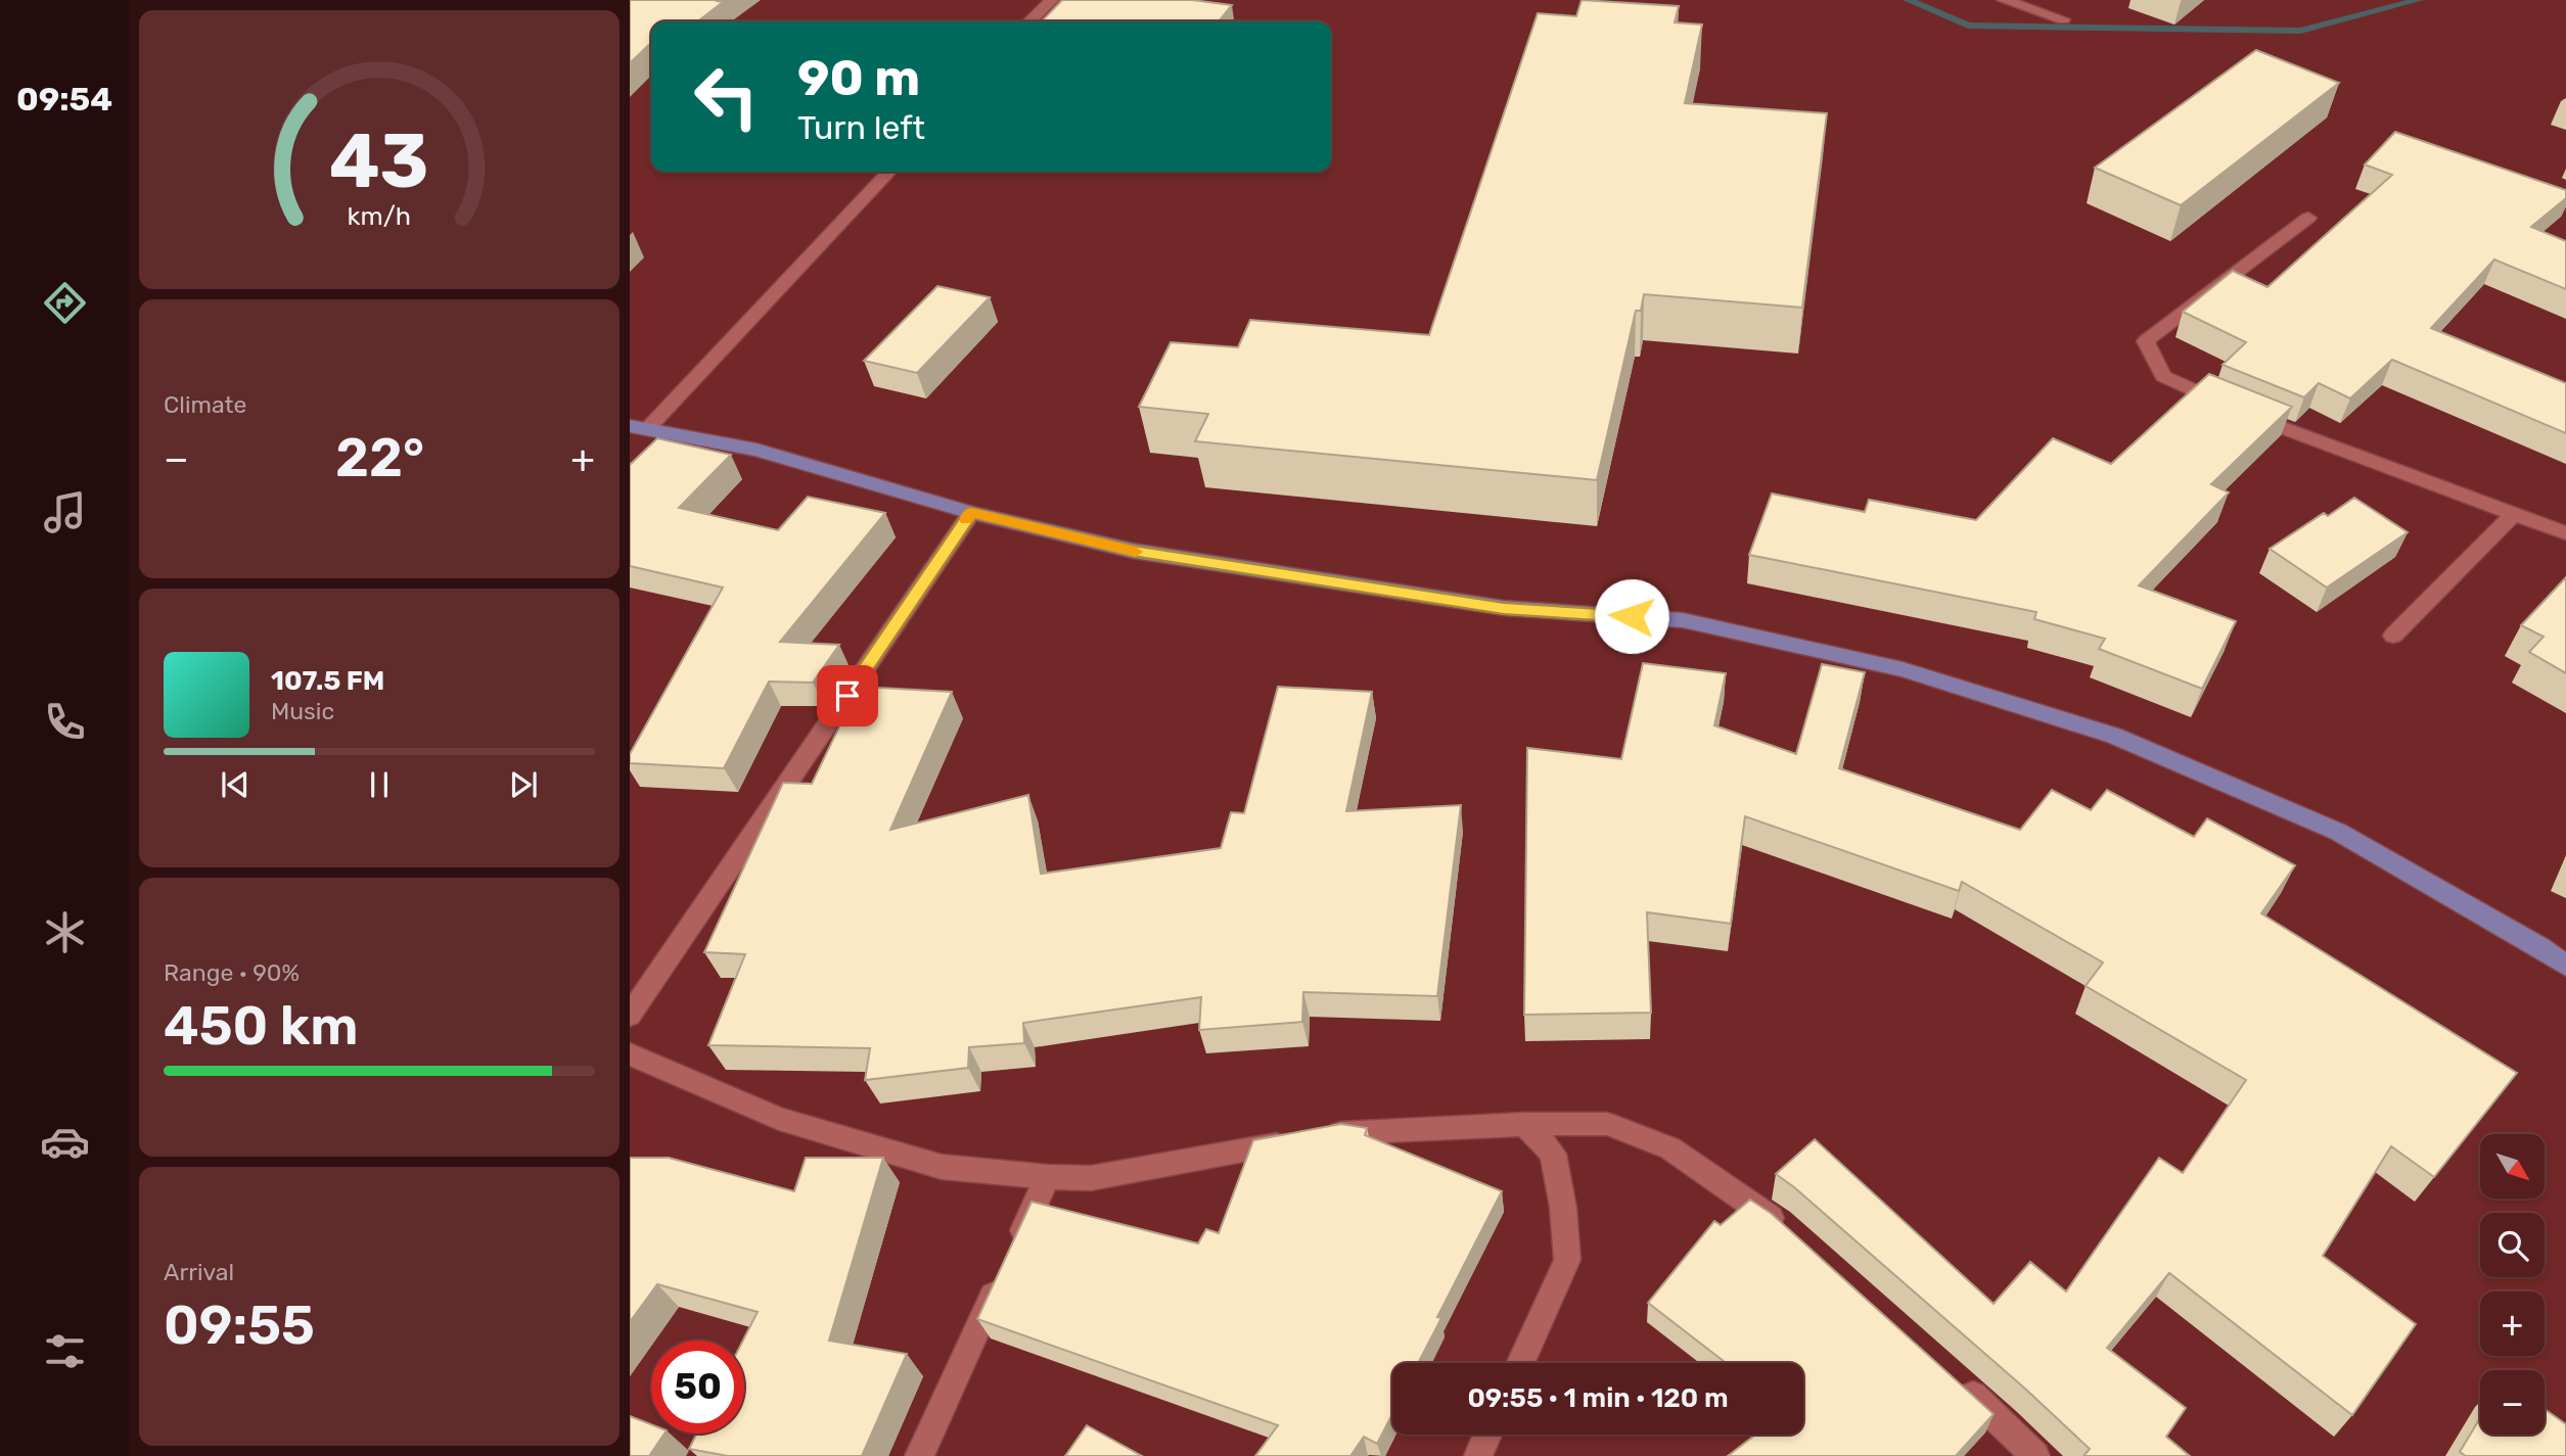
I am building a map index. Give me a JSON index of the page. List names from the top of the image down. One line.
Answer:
{"north":"bottom right","page":{"tabs":"09:54","turn":["90 m","Turn left"],"tile":["Climate",["Range · 90%","450 km"],["Arrival","09:55"]],"heat":["−","22°","+"],"song":["107.5 FM","Music"],"map_buttons":["+","−"],"limit":"50","trip":"09:55 · 1 min · 120 m","gauge":["43","km/h"]}}
